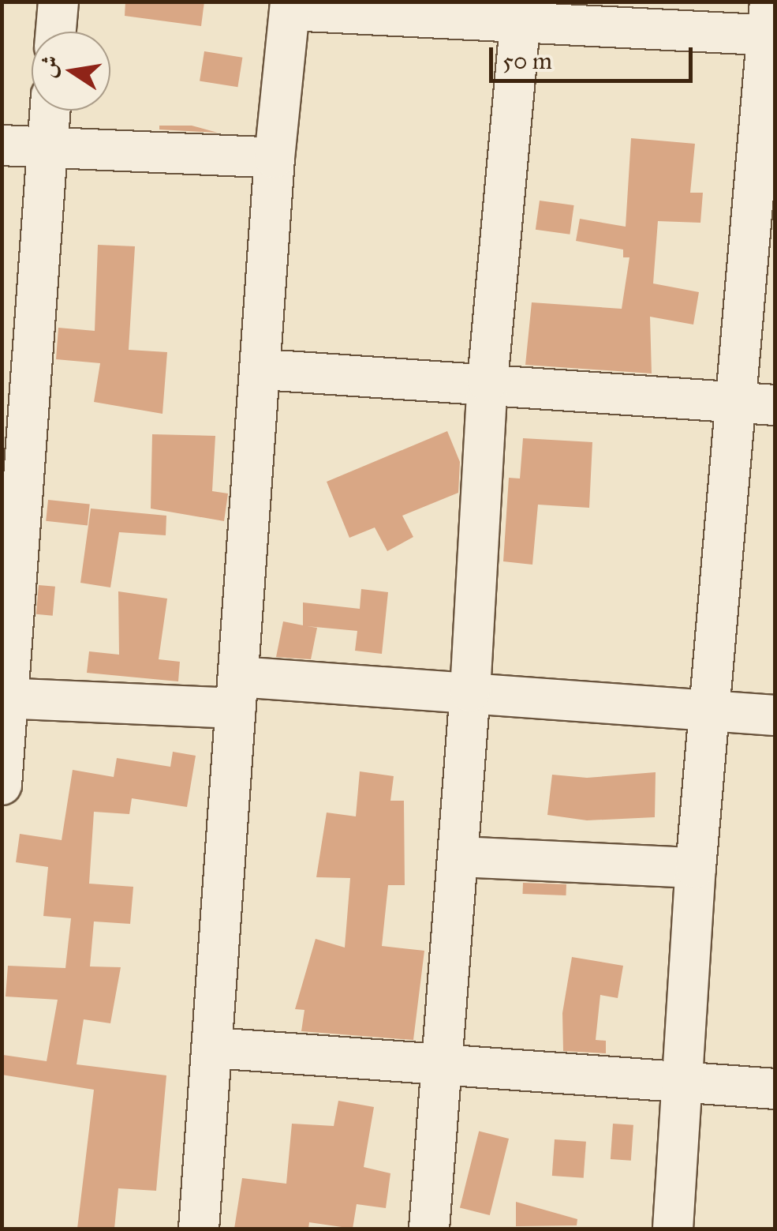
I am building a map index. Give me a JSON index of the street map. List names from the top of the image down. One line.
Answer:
{"scale_bar":"50 m","north":"left"}
